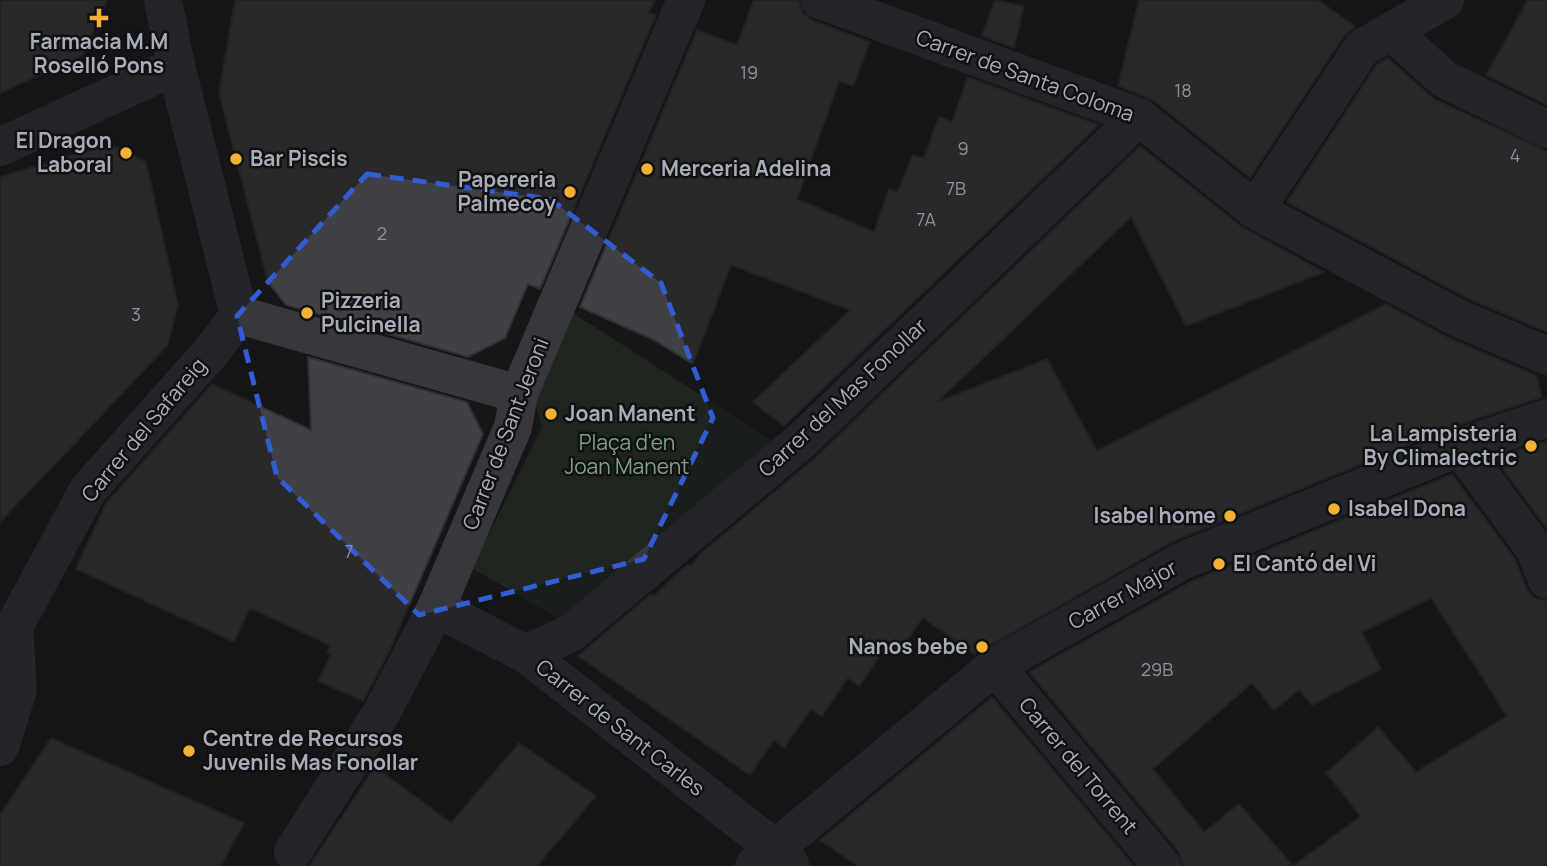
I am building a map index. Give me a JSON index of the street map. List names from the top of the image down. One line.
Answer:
{"streets":{"street":["Carrer de Santa Coloma","Carrer del Mas Fonollar","Carrer del Safareig","Carrer de Sant Jeroni","Carrer Major","Carrer de Sant Carles","Carrer del Torrent"]},"crossings":[["Carrer de Santa Coloma","Carrer del Mas Fonollar"],["Carrer del Mas Fonollar","Carrer de Sant Carles"],["Carrer de Sant Jeroni","Carrer de Sant Carles"],["Carrer Major","Carrer de Sant Carles"],["Carrer Major","Carrer del Torrent"]],"parks":["Plaça d'en Joan Manent"],"places":{"health":["Farmacia M.M Roselló Pons"],"other":["El Dragon Laboral","Bar Piscis","Merceria Adelina","Papereria Palmecoy","Pizzeria Pulcinella","Joan Manent","La Lampisteria By Climalectric","Isabel Dona","Isabel home","El Cantó del Vi","Nanos bebe","Centre de Recursos Juvenils Mas Fonollar"]},"house_numbers":["19","18","9","4","7B","7A","2","3","7","29B"]}
